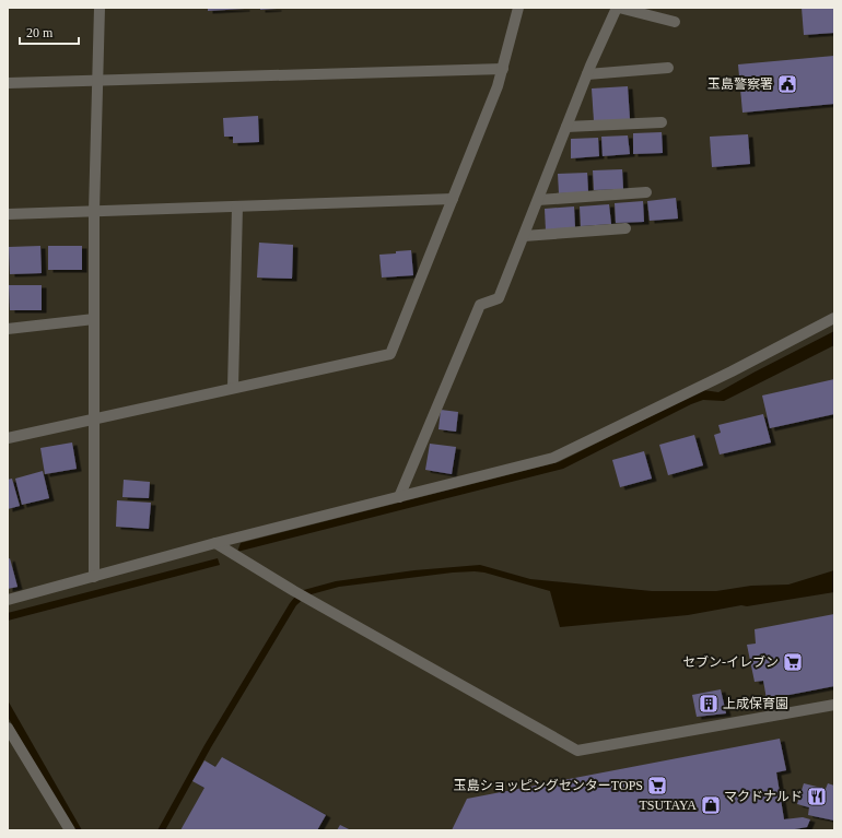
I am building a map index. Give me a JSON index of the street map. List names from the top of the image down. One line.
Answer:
{"places":{"public building":["玉島警察署"],"supermarket":["セブン-イレブン","玉島ショッピングセンターTOPS"],"building":["上成保育園"],"restaurant":["マクドナルド"],"shop":["TSUTAYA"]},"scale_bar":"20 m"}
